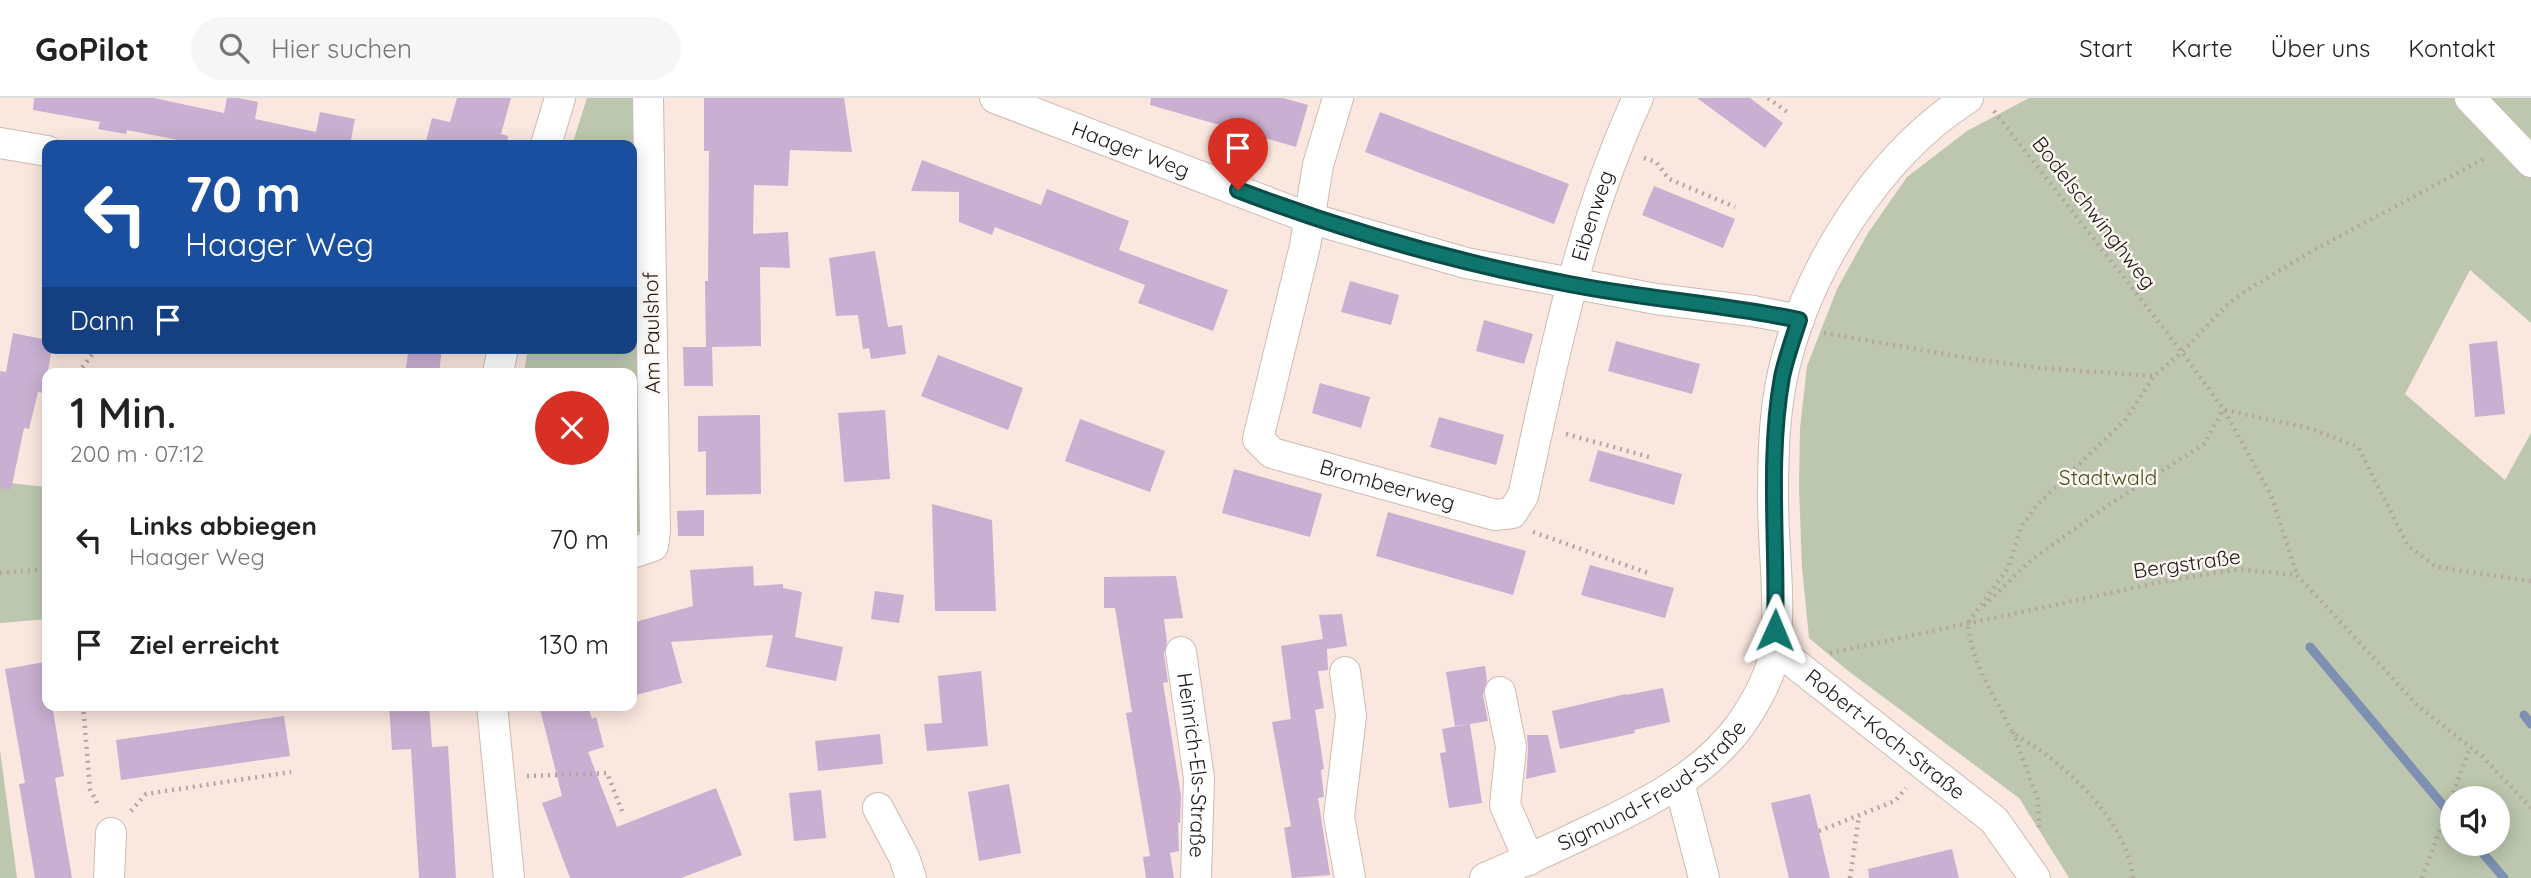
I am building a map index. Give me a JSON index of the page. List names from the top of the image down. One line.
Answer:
{"streets":{"street":["Haager Weg","Eibenweg","Am Paulshof","Brombeerweg","Robert-Koch-Straße","Heinrich-Els-Straße","Sigmund-Freud-Straße"],"path":["Bodelschwinghweg","Bergstraße"]},"crossings":[["Haager Weg","Eibenweg"],["Haager Weg","Brombeerweg"],["Bodelschwinghweg","Bergstraße"],["Bergstraße","Robert-Koch-Straße"],["Robert-Koch-Straße","Sigmund-Freud-Straße"]],"parks":["Stadtwald"],"page":{"header":"GoPilot","search":"Hier suchen","nav":["Start","Karte","Über uns","Kontakt"],"turn":["70 m","Haager Weg"],"then":"Dann","heading":["1 Min.","200 m · 07:12"],"list":[{"name":"Links abbiegen","note":"Haager Weg","value":"70 m"},{"name":"Ziel erreicht","value":"130 m"}]}}
